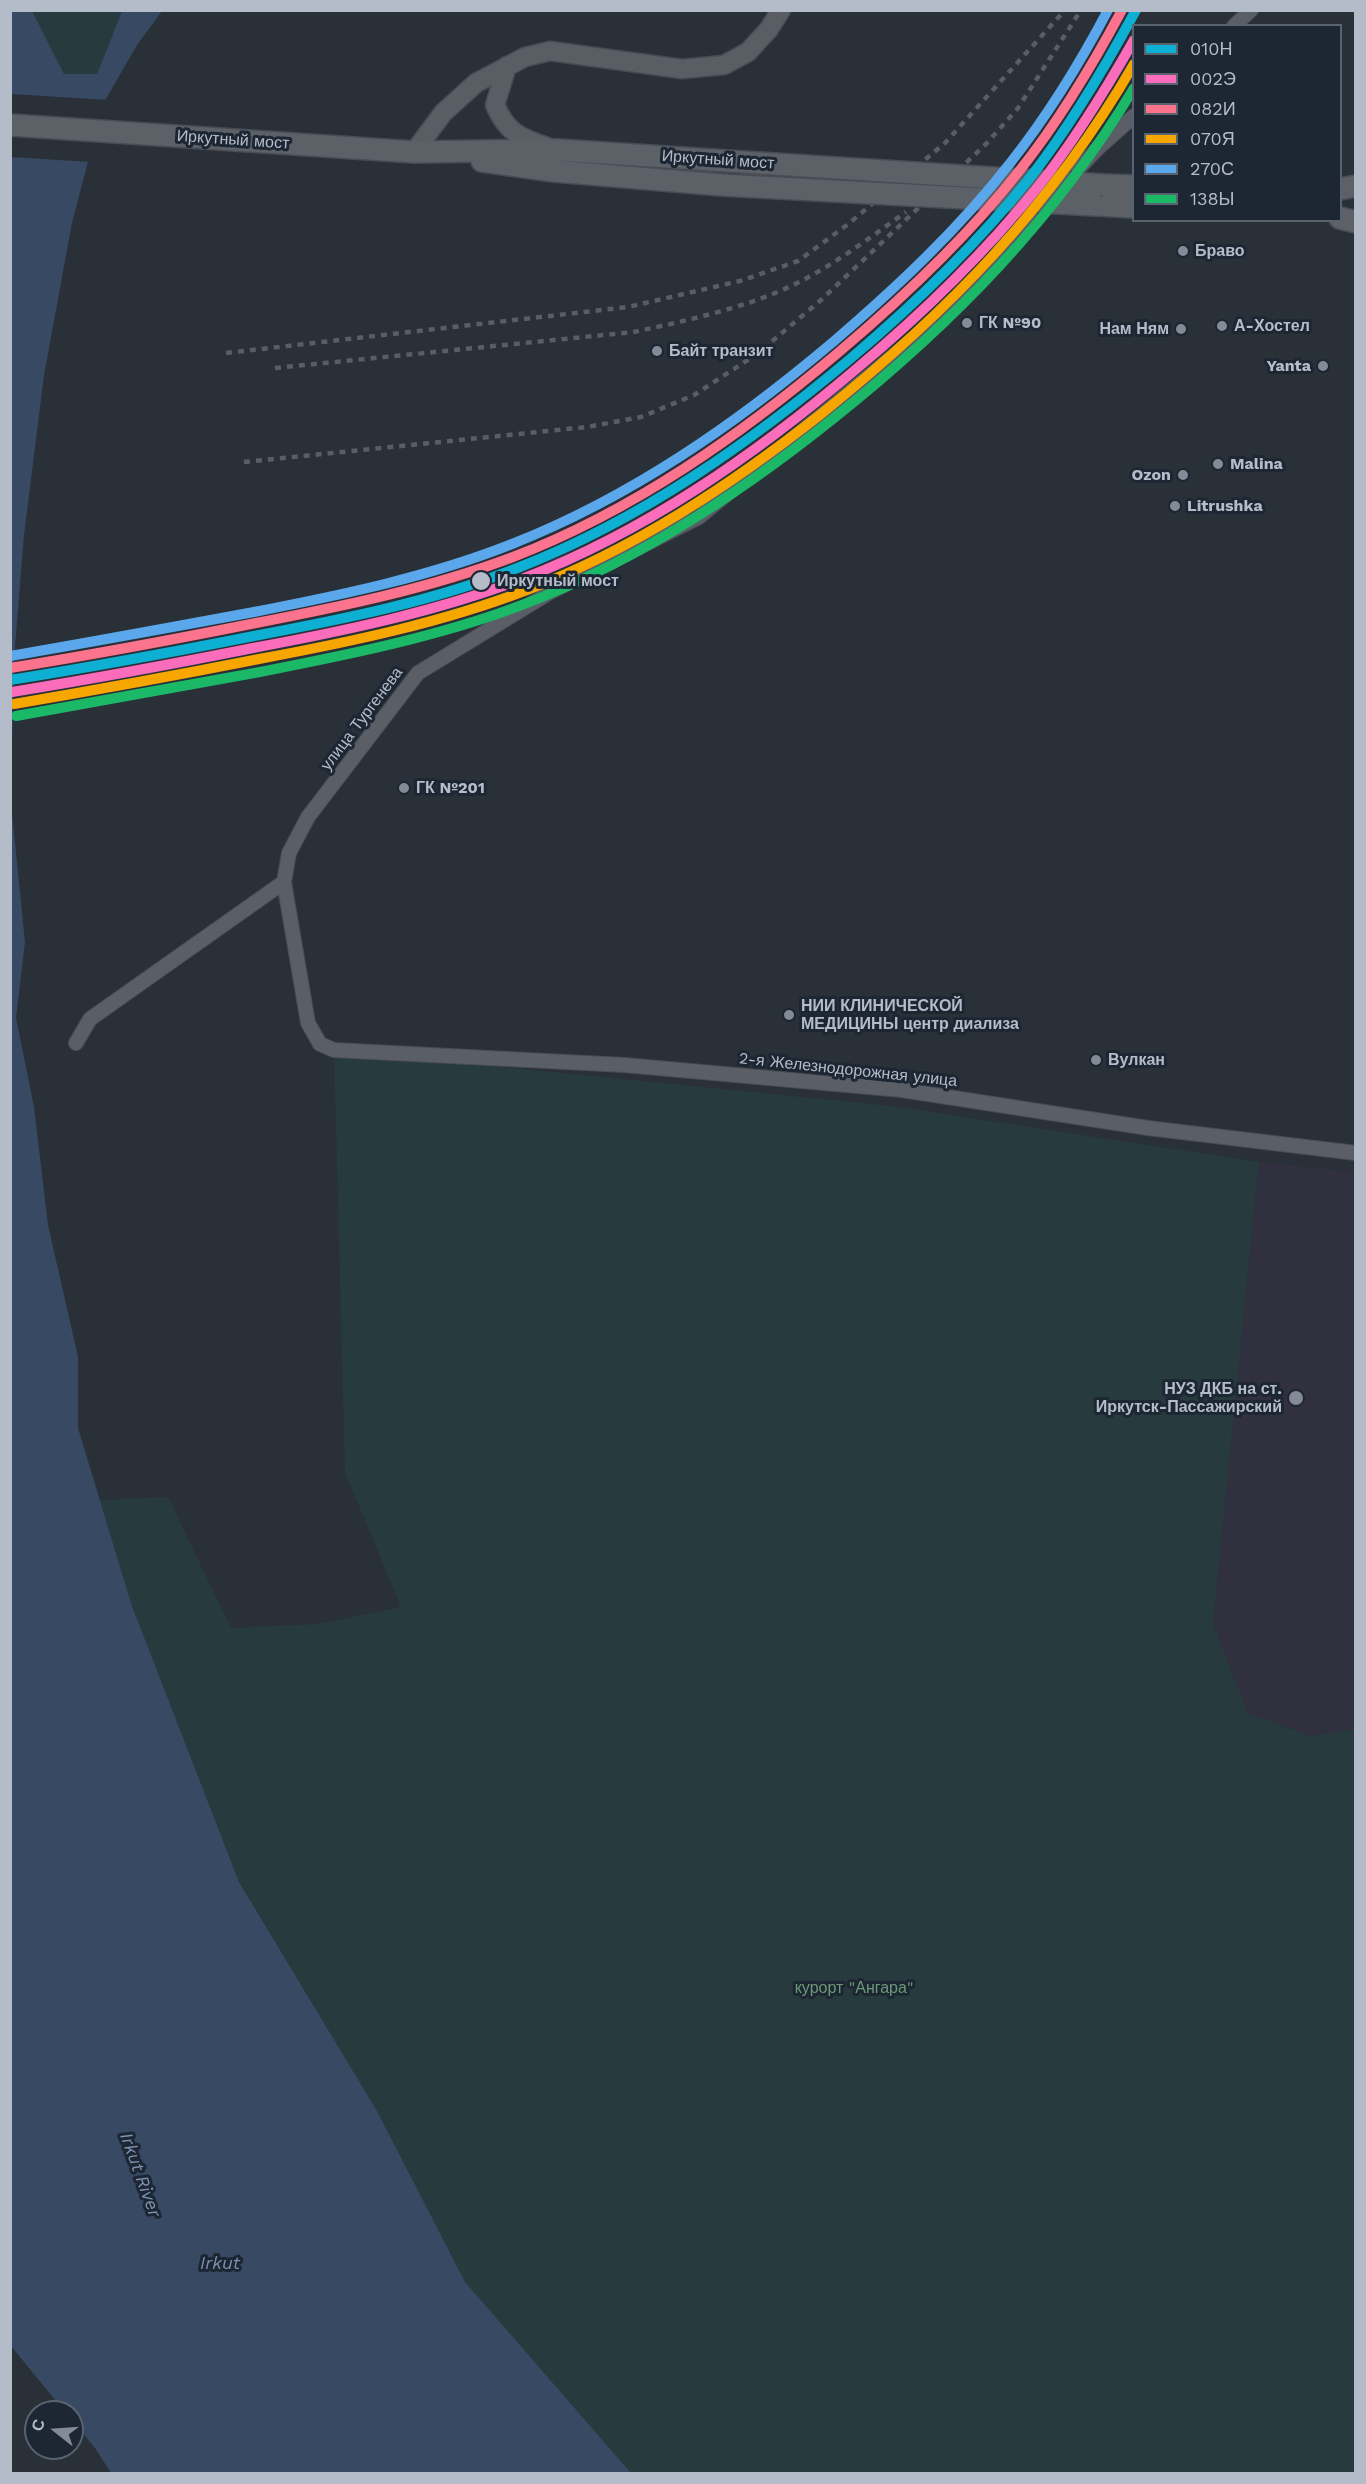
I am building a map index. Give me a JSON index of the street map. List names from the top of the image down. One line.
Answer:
{"streets":{"main road":["Иркутный мост"],"street":["улица Тургенева","2-я Железнодорожная улица"]},"crossings":[["улица Тургенева","2-я Железнодорожная улица"]],"water":["Irkut River","Irkut"],"parks":["курорт \"Ангара\""],"places":["Браво","ГК №90","А-Хостел","Нам Ням","Байт транзит","Yanta","Malina","Ozon","Litrushka","Иркутный мост","ГК №201","НИИ КЛИНИЧЕСКОЙ МЕДИЦИНЫ центр диализа","Вулкан","НУЗ ДКБ на ст. Иркутск-Пассажирский"],"lines":["transit line 010Н","transit line 082И","transit line 270С","transit line 002Э","transit line 070Я","transit line 138Ы"],"legend":["010Н","002Э","082И","070Я","270С","138Ы"],"north":"left"}
